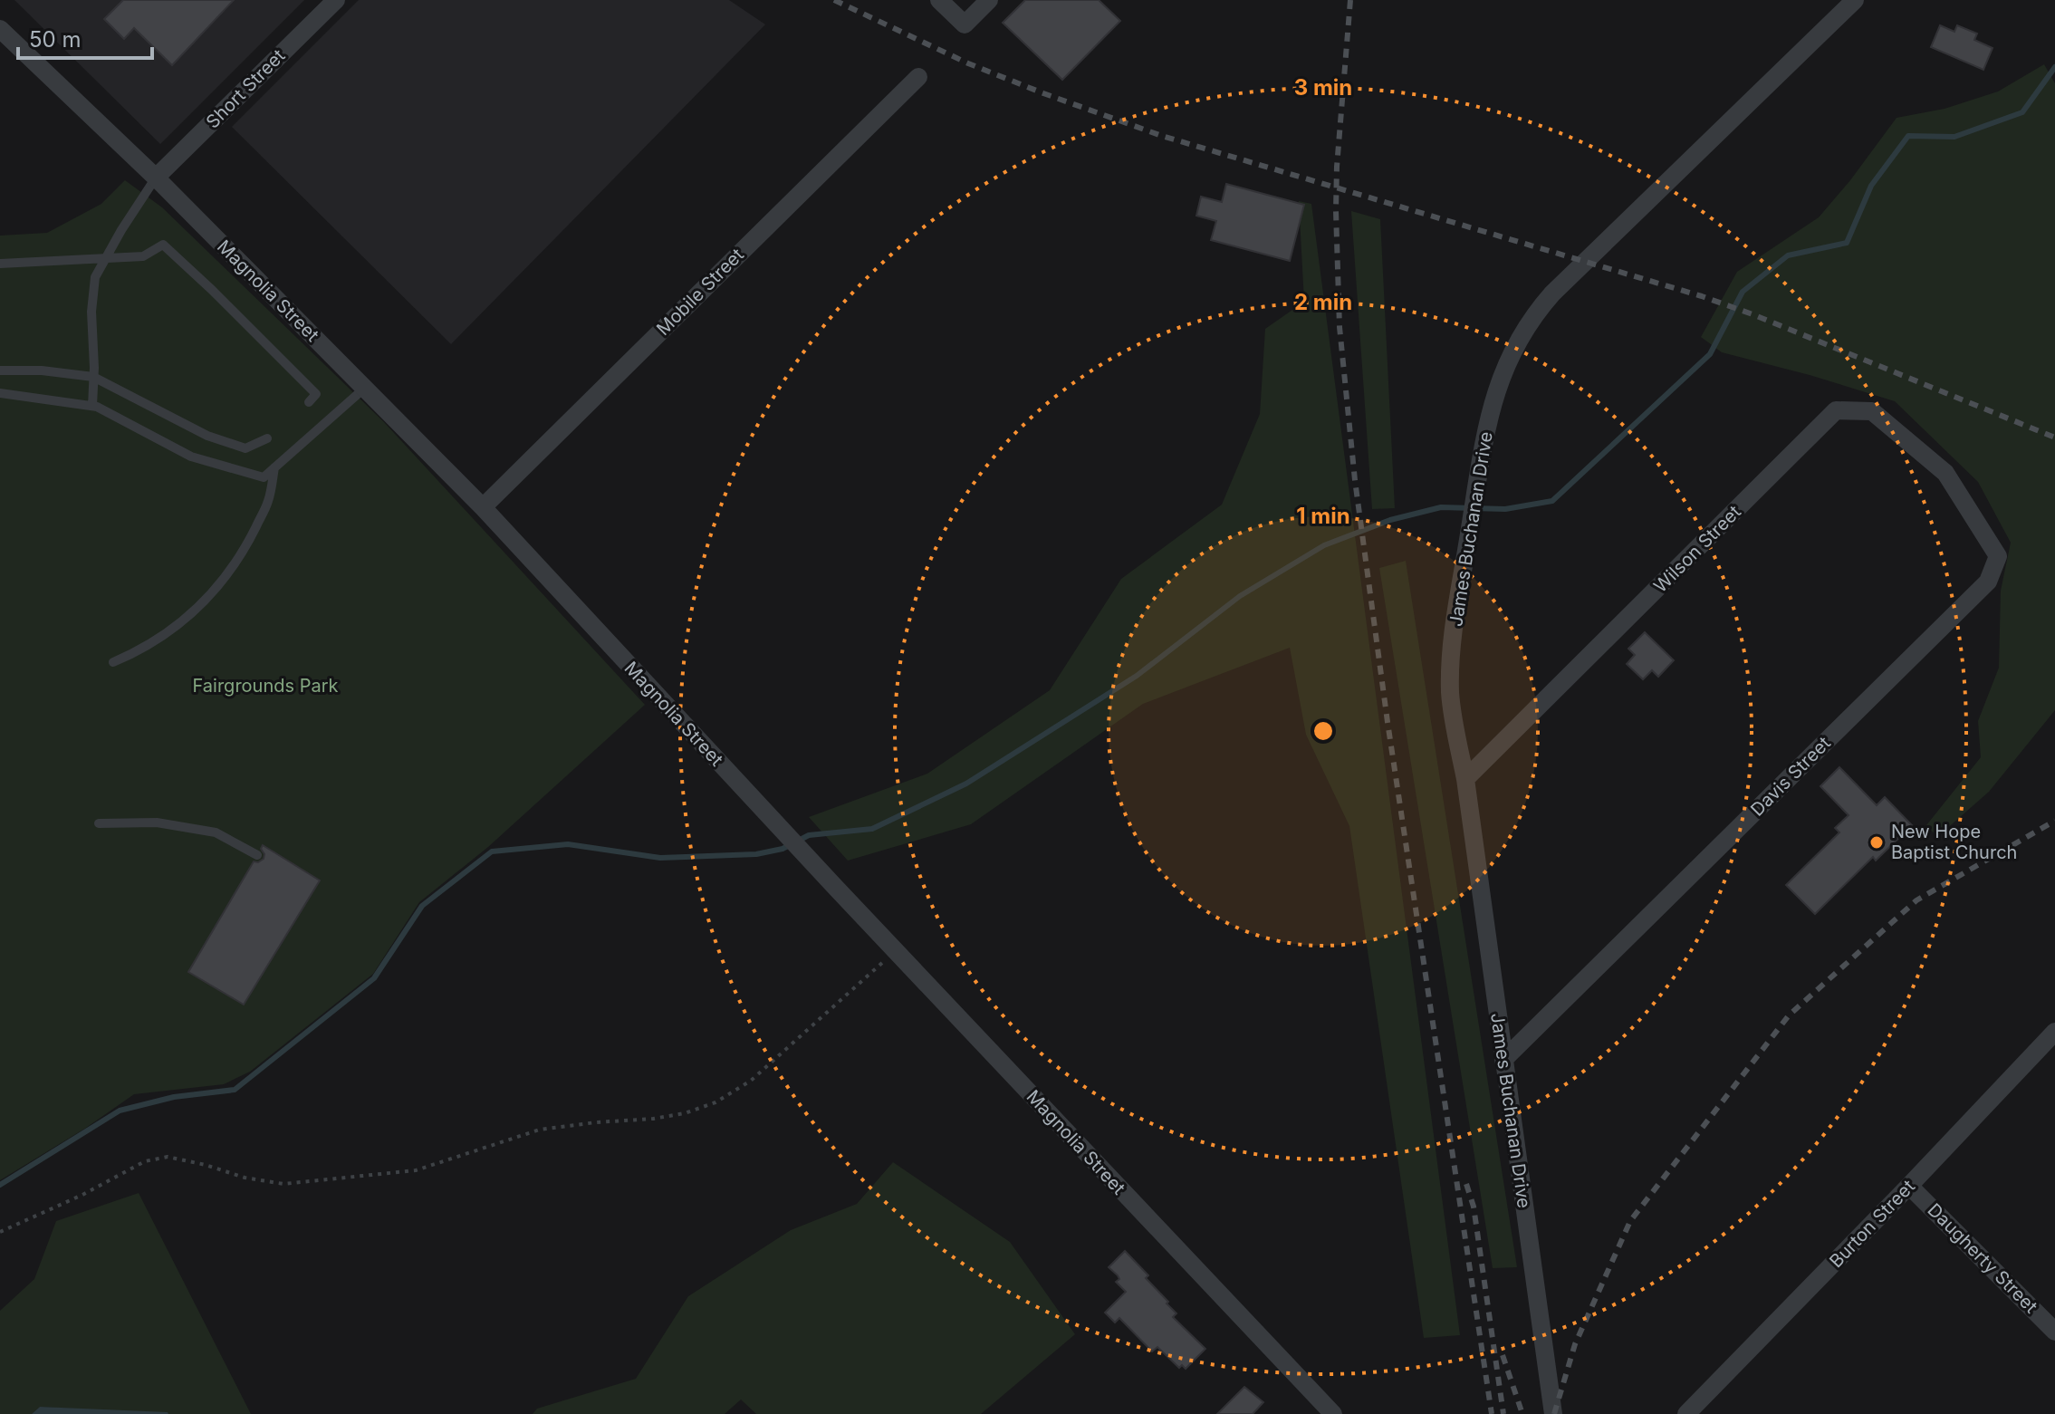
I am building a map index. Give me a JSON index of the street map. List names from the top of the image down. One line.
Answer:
{"streets":{"street":["Short Street","Magnolia Street","Mobile Street","James Buchanan Drive","Wilson Street","Davis Street","Burton Street","Daugherty Street"]},"crossings":[["Short Street","Magnolia Street"],["Magnolia Street","Mobile Street"],["James Buchanan Drive","Wilson Street"],["James Buchanan Drive","Davis Street"],["Wilson Street","Davis Street"],["Burton Street","Daugherty Street"]],"parks":["Fairgrounds Park"],"places":["New Hope Baptist Church"],"scale_bar":"50 m","rings":["3 min","2 min","1 min"]}
